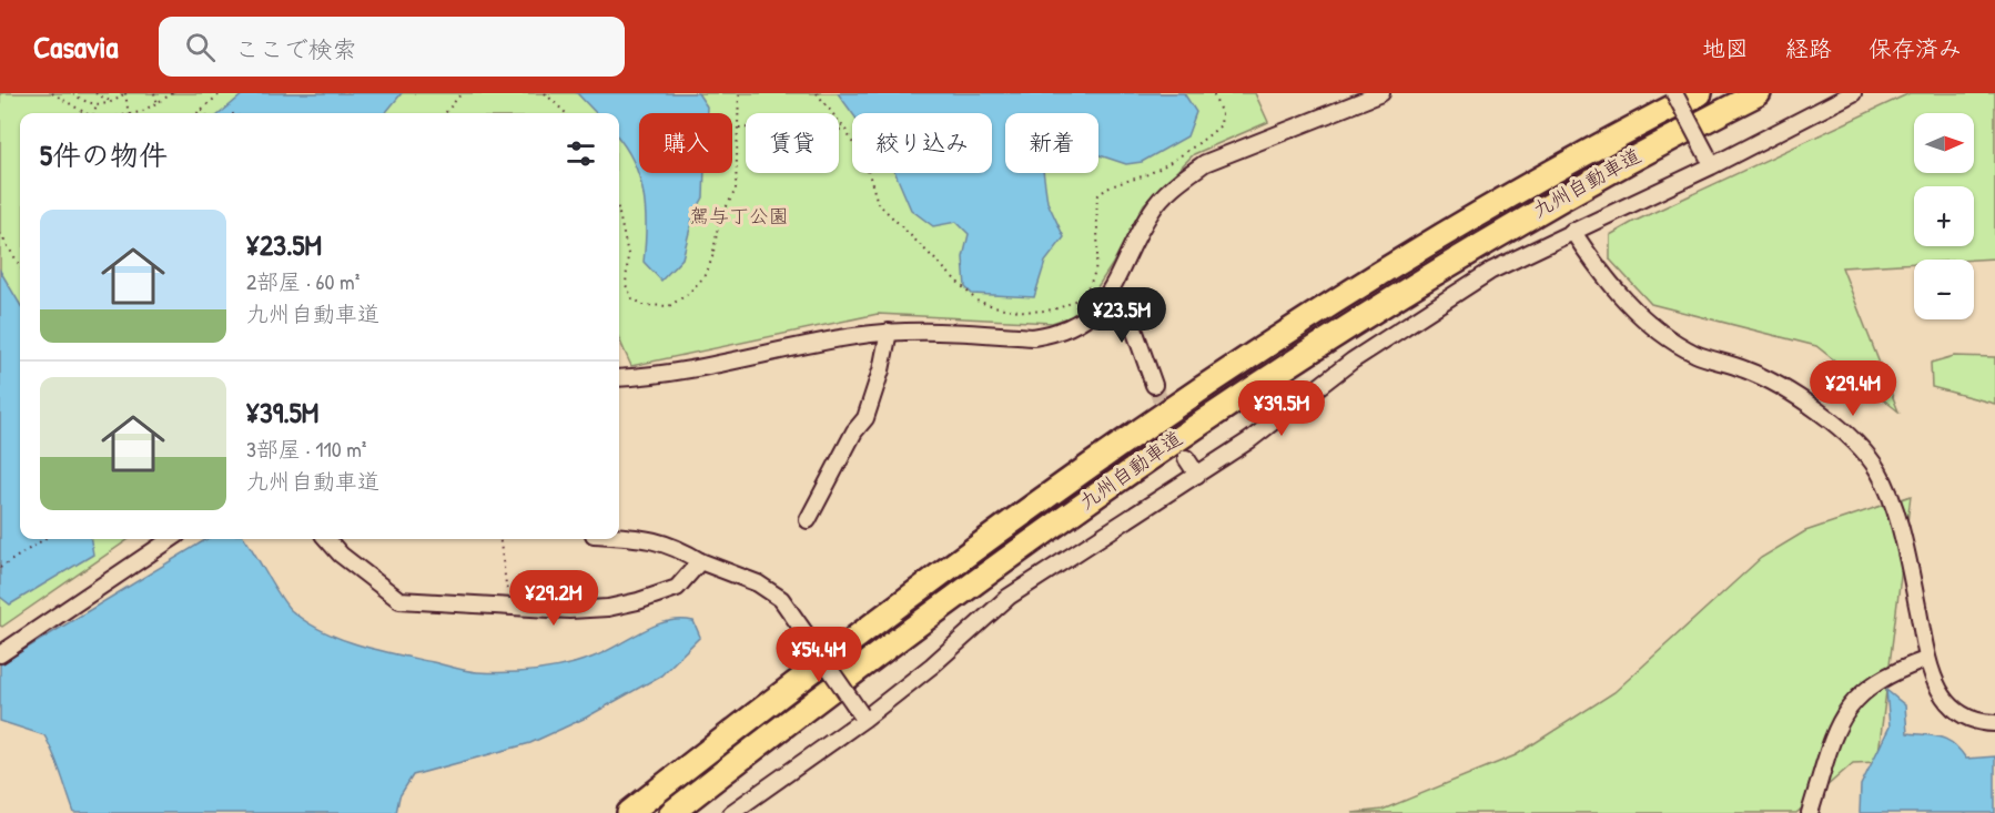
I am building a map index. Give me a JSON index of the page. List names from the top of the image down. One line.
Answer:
{"streets":{"highway":["九州自動車道"]},"parks":["駕与丁公園"],"north":"right","page":{"header":"Casavia","search":"ここで検索","nav":["地図","経路","保存済み"],"map_buttons":["+","−"],"chip":["購入","賃貸","絞り込み","新着"],"heading":"5件の物件","list":[{"name":"¥23.5M","note":"2部屋 · 60 m² · 九州自動車道"},{"name":"¥39.5M","note":"3部屋 · 110 m² · 九州自動車道"}],"price":["¥23.5M","¥29.4M","¥39.5M","¥29.2M","¥54.4M"]}}
